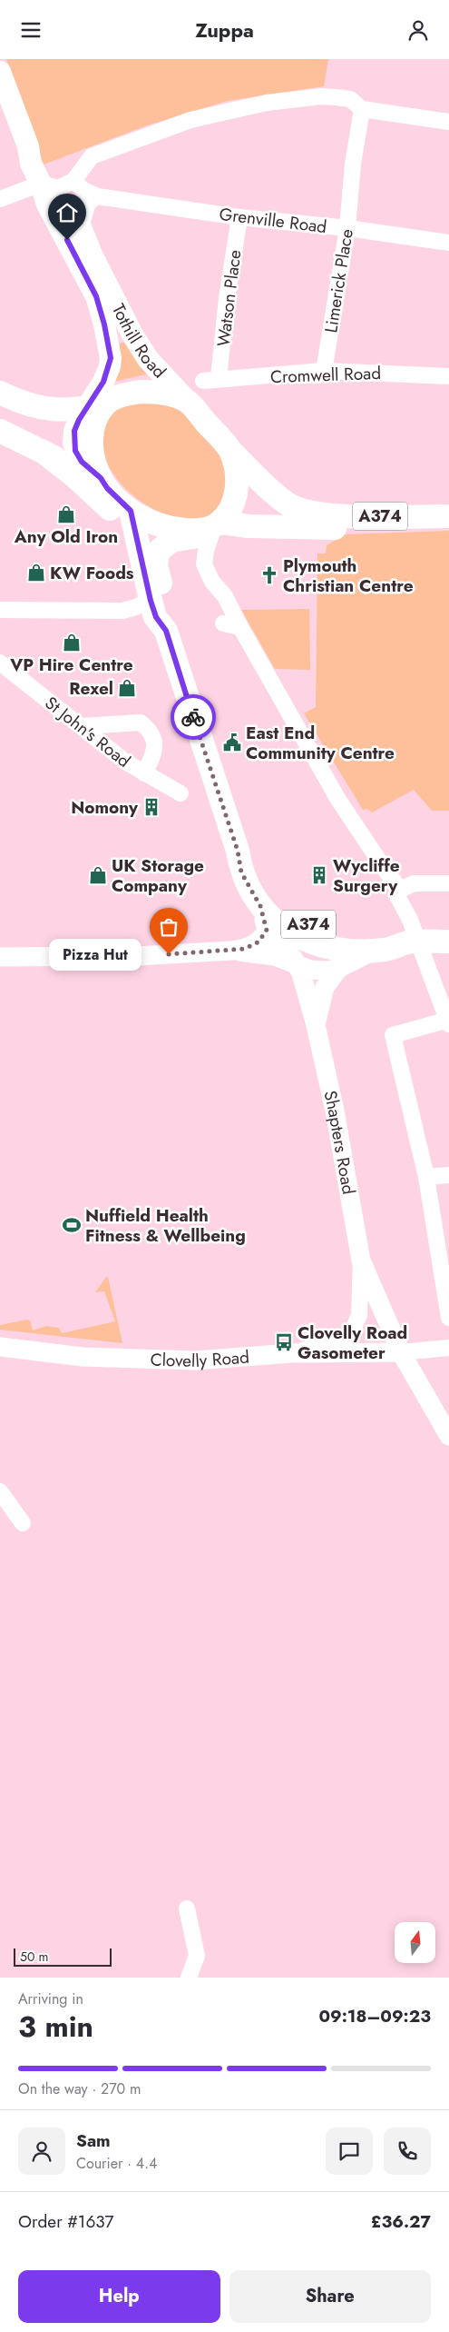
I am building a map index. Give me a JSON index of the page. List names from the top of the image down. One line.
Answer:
{"streets":{"main road":["Tothill Road","A374"],"street":["Grenville Road","Limerick Place","Watson Place","Cromwell Road","St John's Road","Shapters Road","Clovelly Road"]},"crossings":[["Grenville Road","Limerick Place"],["Grenville Road","Watson Place"],["Limerick Place","Cromwell Road"],["Watson Place","Cromwell Road"],["Tothill Road","A374"],["Shapters Road","Clovelly Road"]],"places":{"shop":["Any Old Iron","KW Foods","VP Hire Centre","Rexel","UK Storage Company"],"church":["Plymouth Christian Centre"],"public building":["East End Community Centre"],"building":["Nomony","Wycliffe Surgery"],"other":["Pizza Hut"],"sports":["Nuffield Health Fitness & Wellbeing"],"bus stop":["Clovelly Road Gasometer"]},"scale_bar":"50 m","north":"top","page":{"header":"Zuppa","bubble":"Pizza Hut","scale":"50 m","heading":["3 min","Arriving in","09:18–09:23"],"panel":["Sam","Courier · 4.4","Order #1637","£36.27"],"bar":"On the way · 270 m","buttons":["Help","Share"]}}
